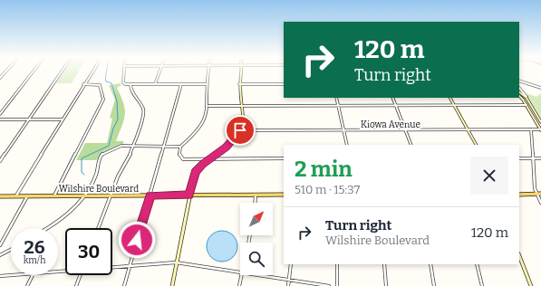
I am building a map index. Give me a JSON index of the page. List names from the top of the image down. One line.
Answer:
{"streets":{"main road":["Wilshire Boulevard"],"street":["Kiowa Avenue"]},"north":"top right","page":{"turn":["120 m","Turn right"],"heading":["2 min","510 m · 15:37"],"list":[{"name":"Turn right","note":"Wilshire Boulevard","value":"120 m"}],"speed":"26 km/h","limit":"30"}}
